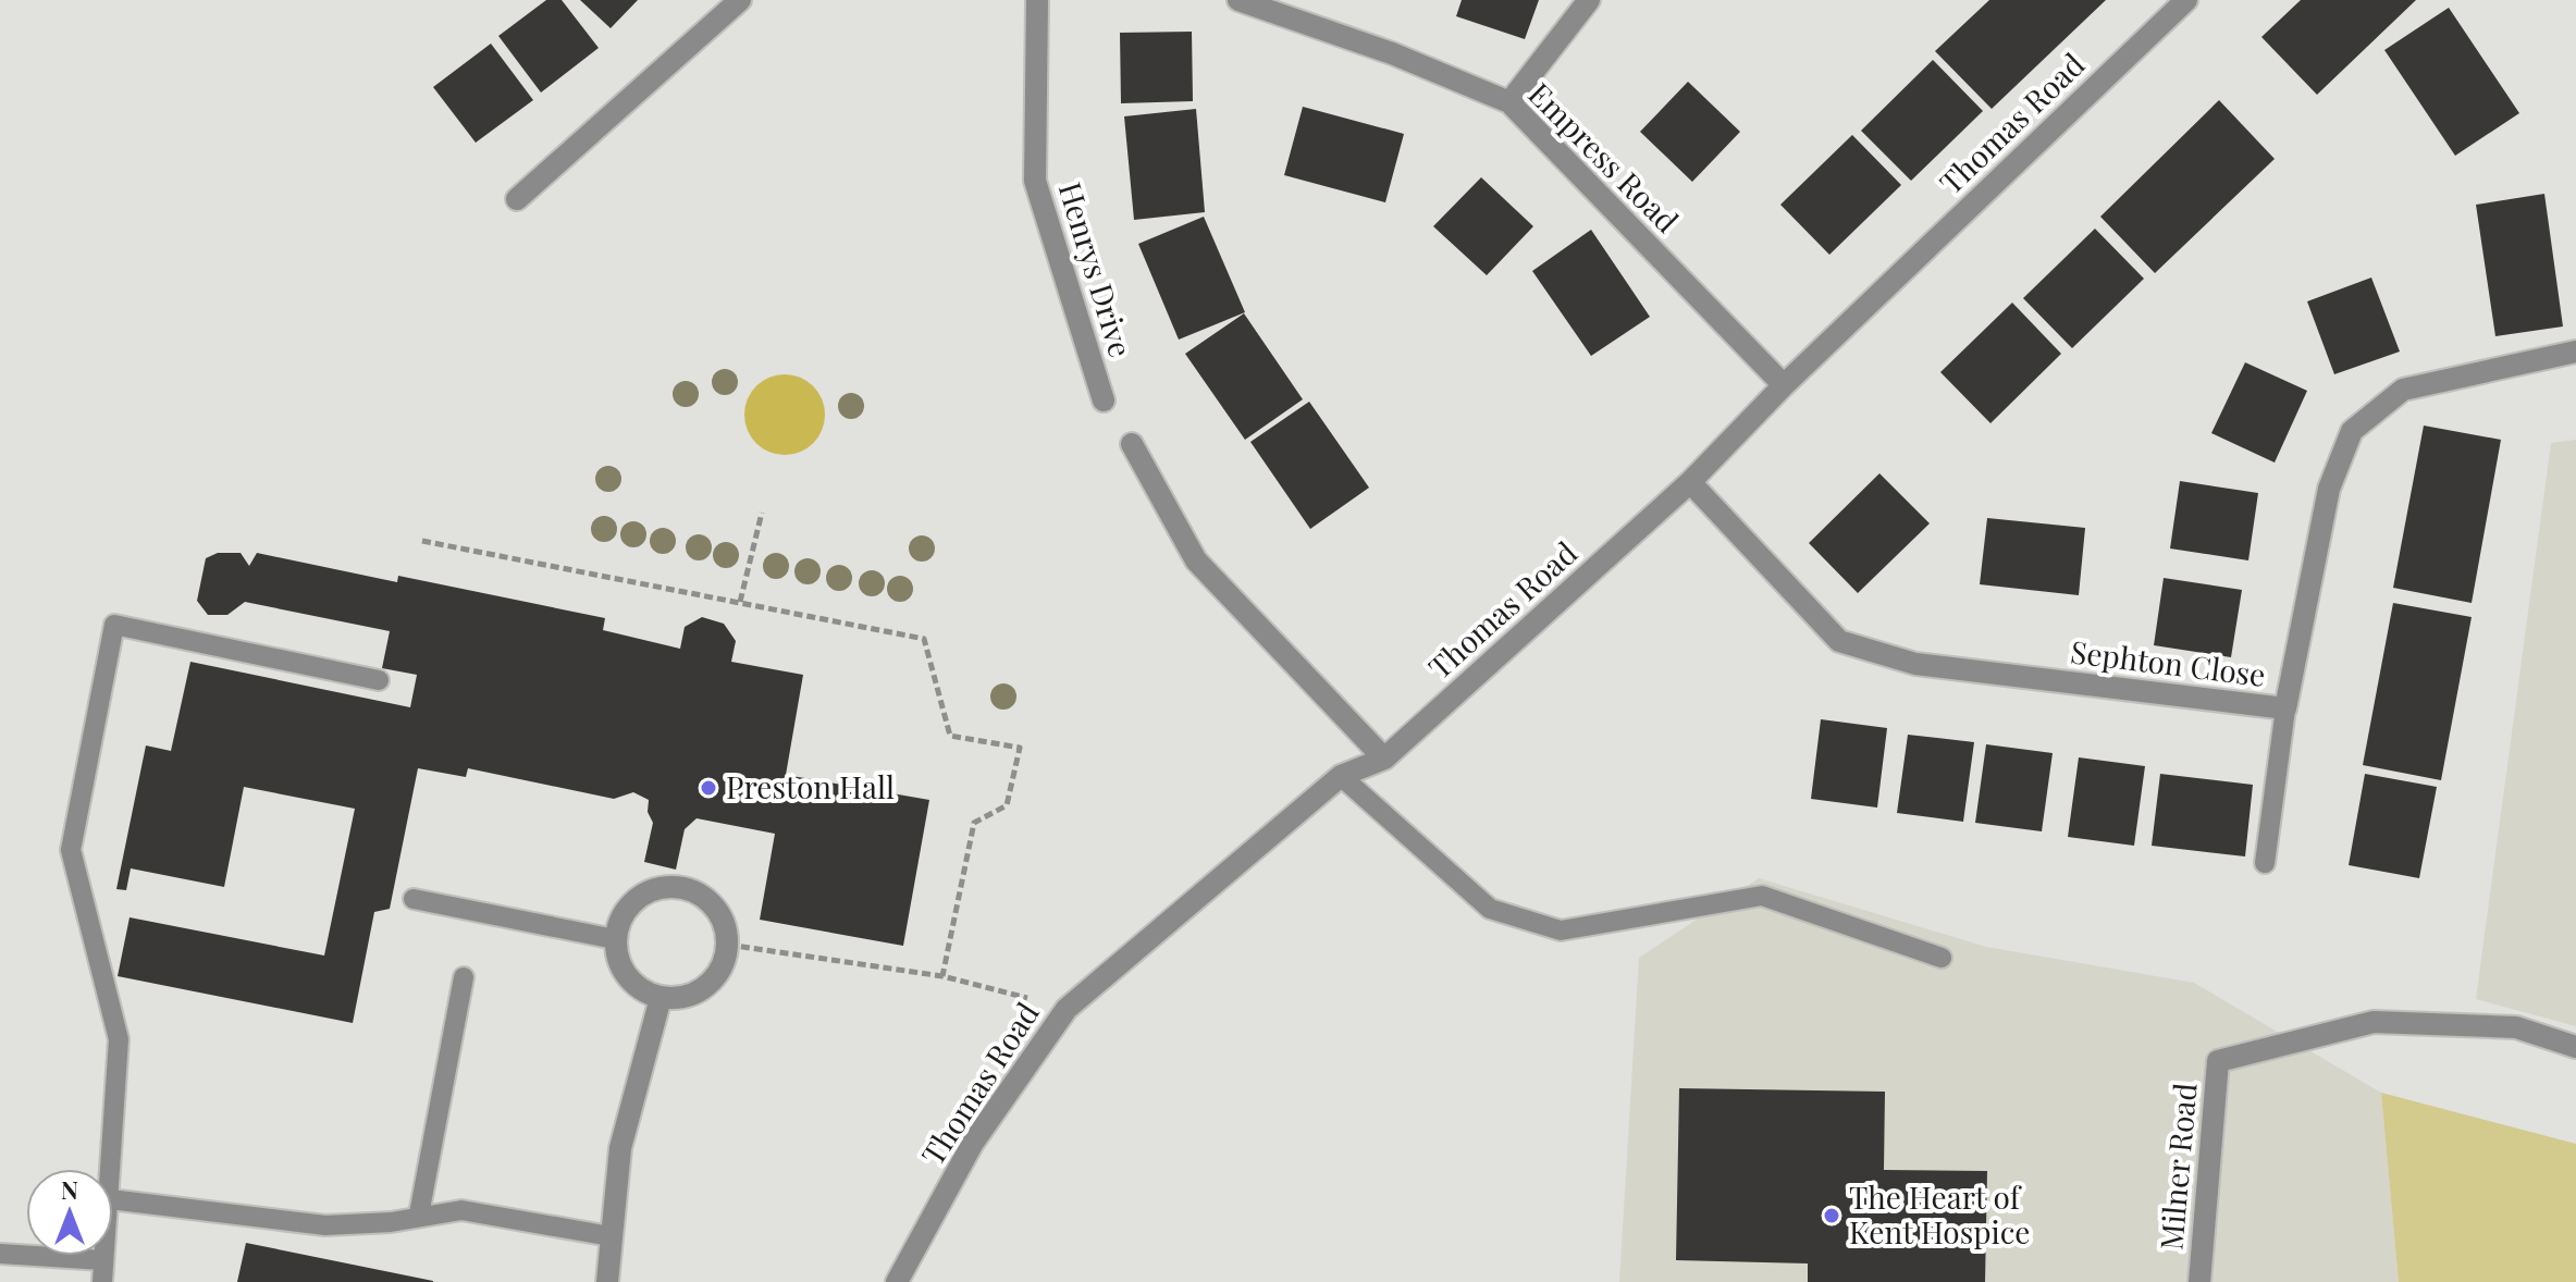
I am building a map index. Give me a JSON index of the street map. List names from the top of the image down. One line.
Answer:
{"streets":{"street":["Thomas Road","Empress Road","Henrys Drive","Sephton Close","Milner Road"]},"crossings":[["Thomas Road","Empress Road"],["Thomas Road","Sephton Close"]],"places":["Preston Hall","The Heart of Kent Hospice"],"north":"top"}
